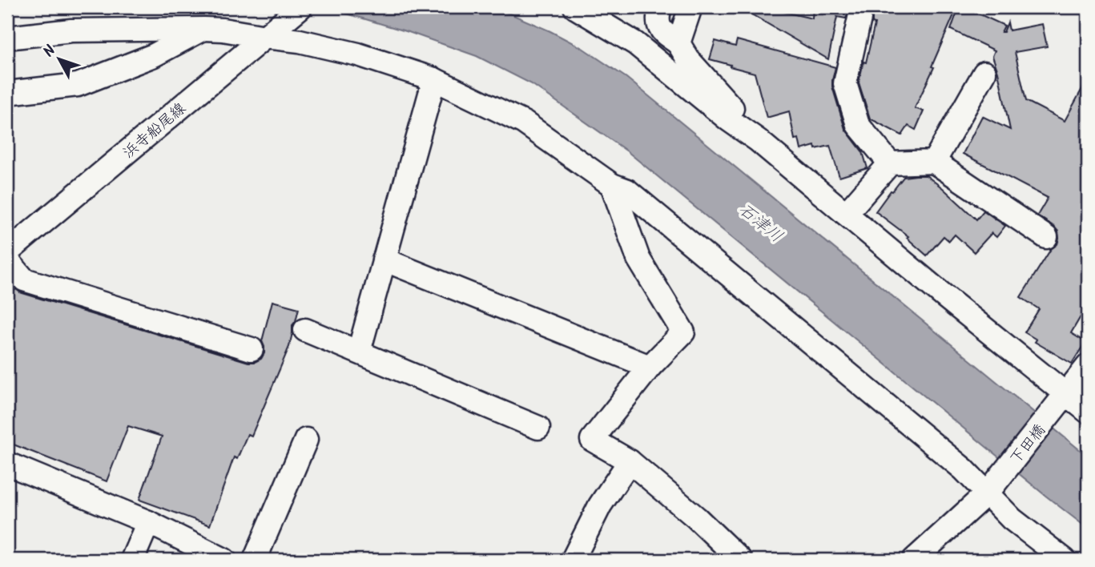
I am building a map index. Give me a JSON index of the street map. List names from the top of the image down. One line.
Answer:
{"streets":{"street":["浜寺船尾線","下田橋"]},"water":["石津川"],"north":"top left"}
